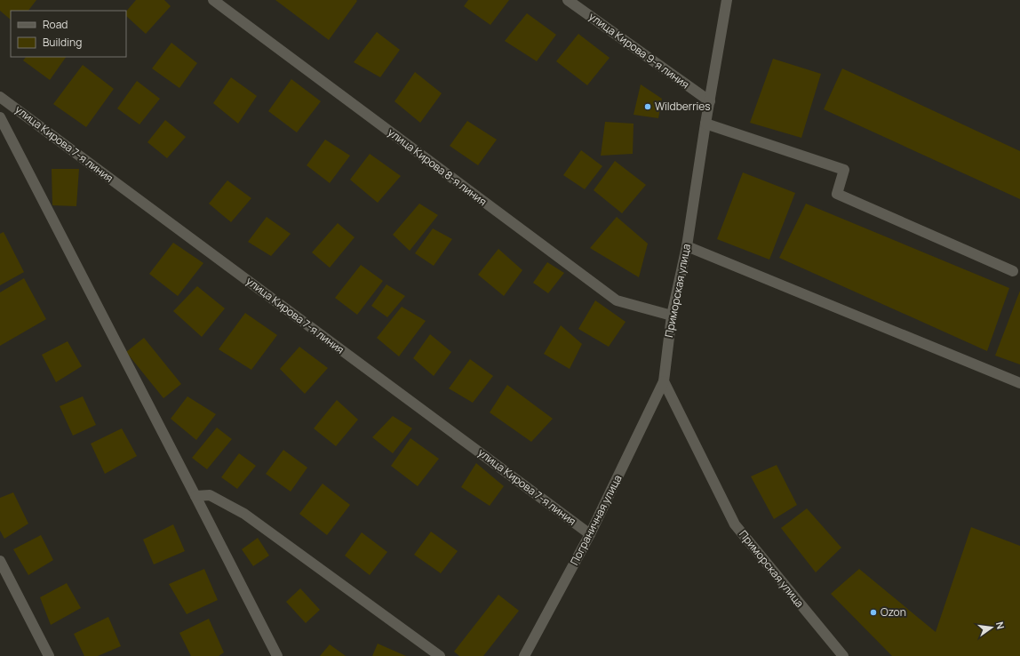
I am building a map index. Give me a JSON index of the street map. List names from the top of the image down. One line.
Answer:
{"streets":{"street":["улица Кирова 9-я линия","улица Кирова 7-я линия","улица Кирова 8-я линия","Приморская улица","Пограничная улица"]},"crossings":[["улица Кирова 9-я линия","Приморская улица"],["улица Кирова 7-я линия","Пограничная улица"],["улица Кирова 8-я линия","Приморская улица"],["Приморская улица","Пограничная улица"]],"places":["Wildberries","Ozon"],"legend":["Road","Building"],"north":"right"}
